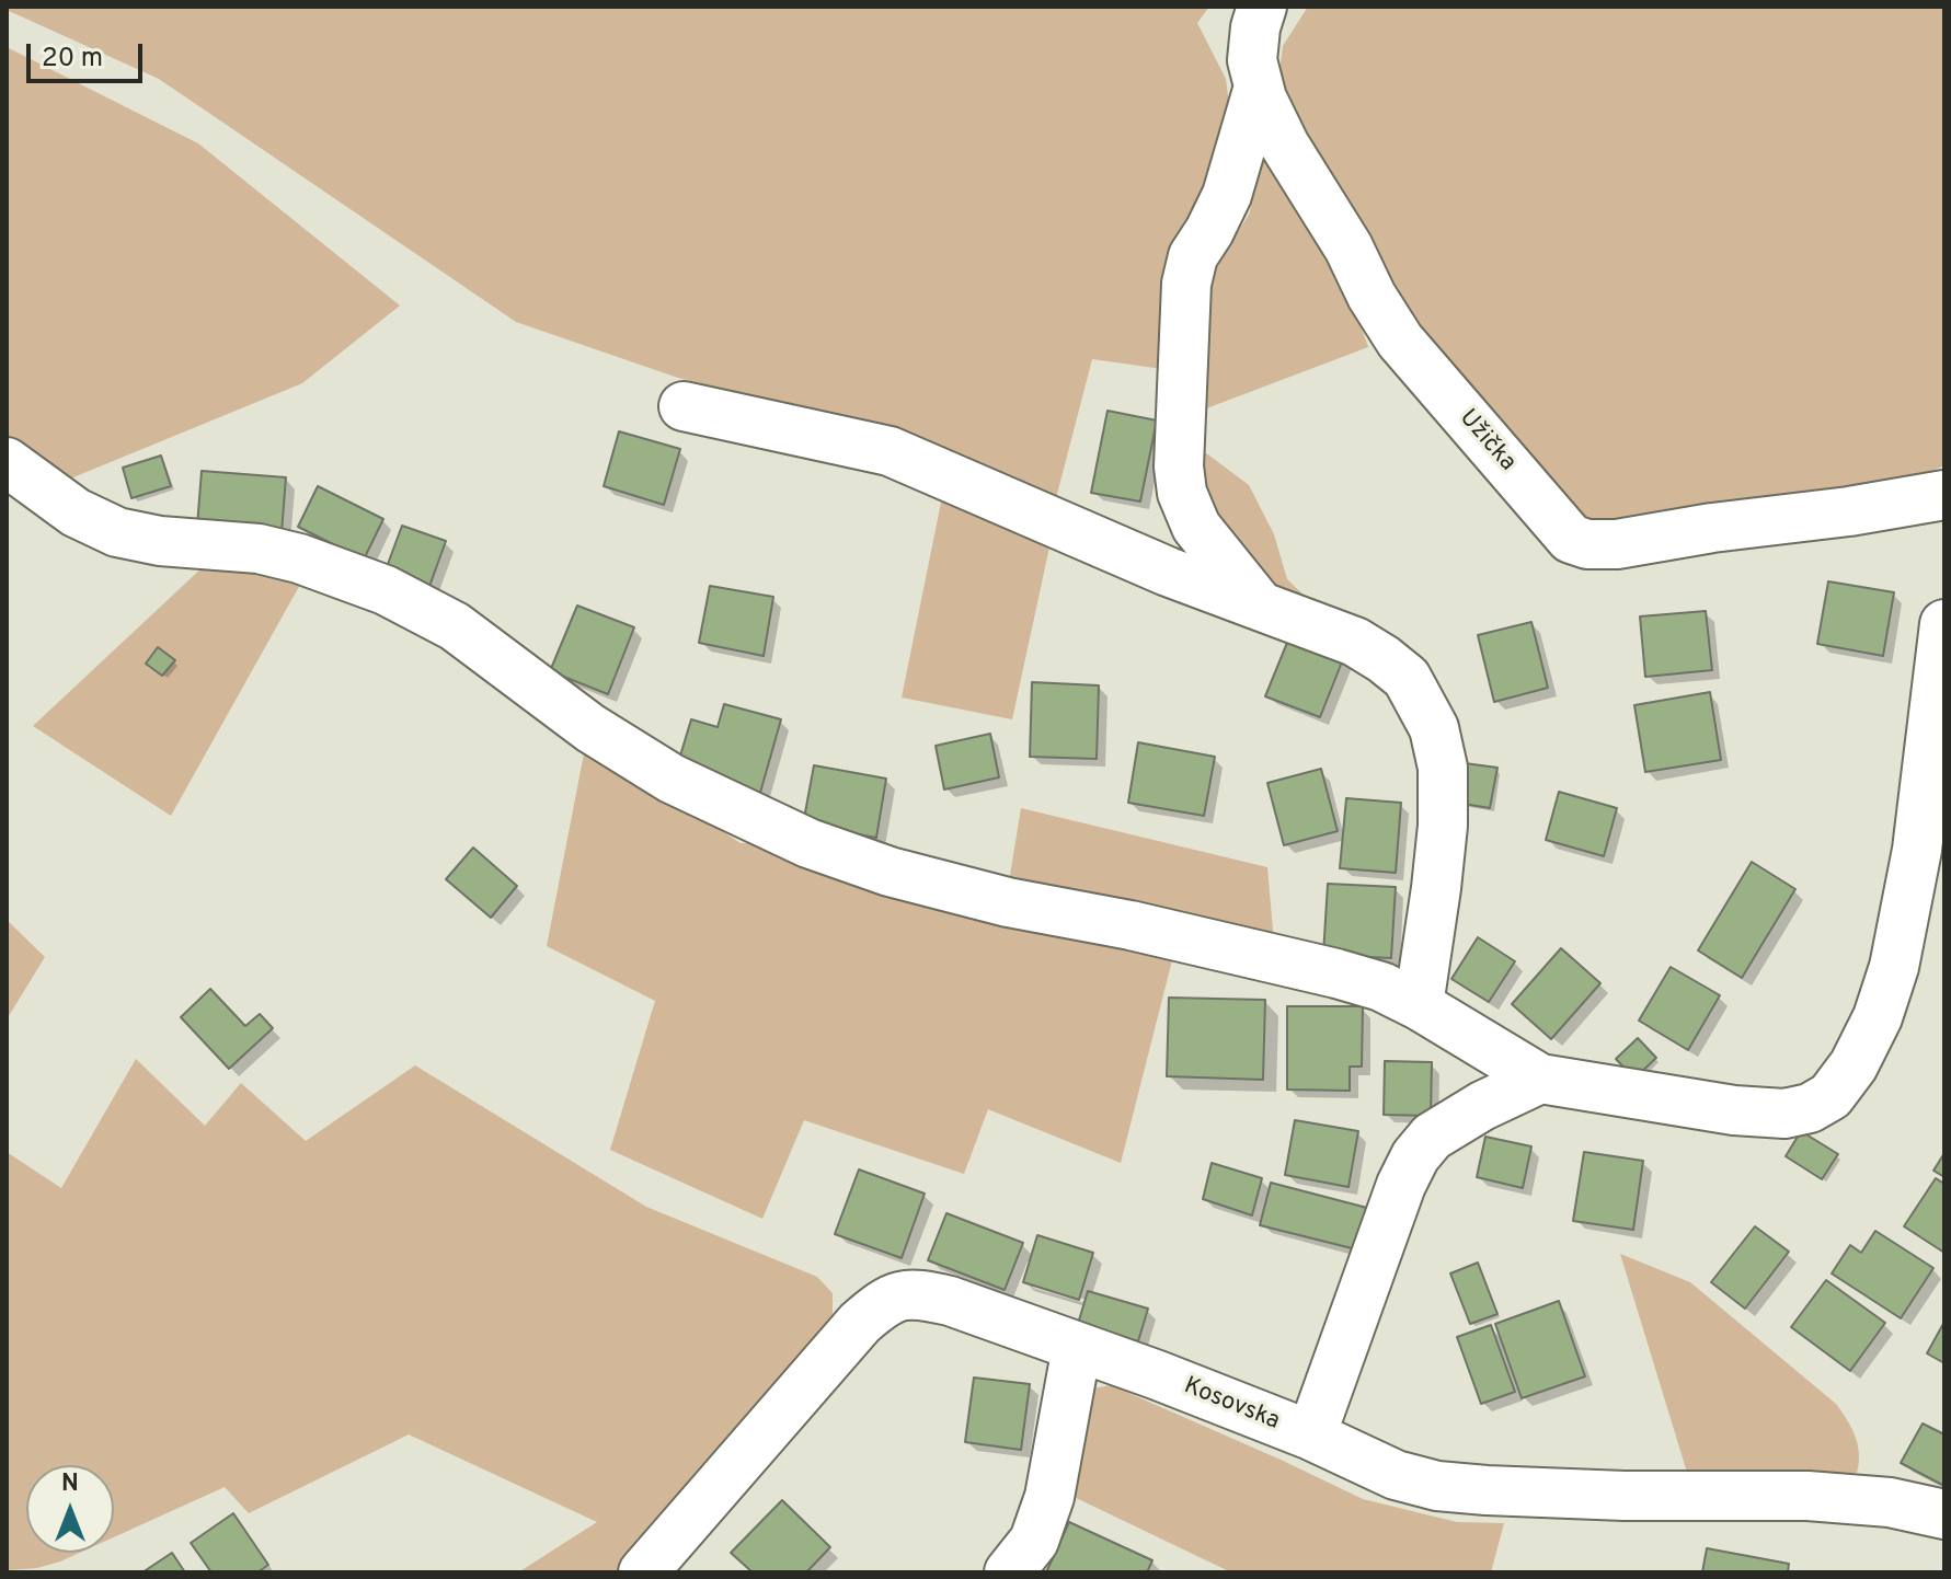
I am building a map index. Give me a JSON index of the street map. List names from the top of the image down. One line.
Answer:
{"streets":{"street":["Užička","Kosovska"]},"scale_bar":"20 m","north":"top"}
